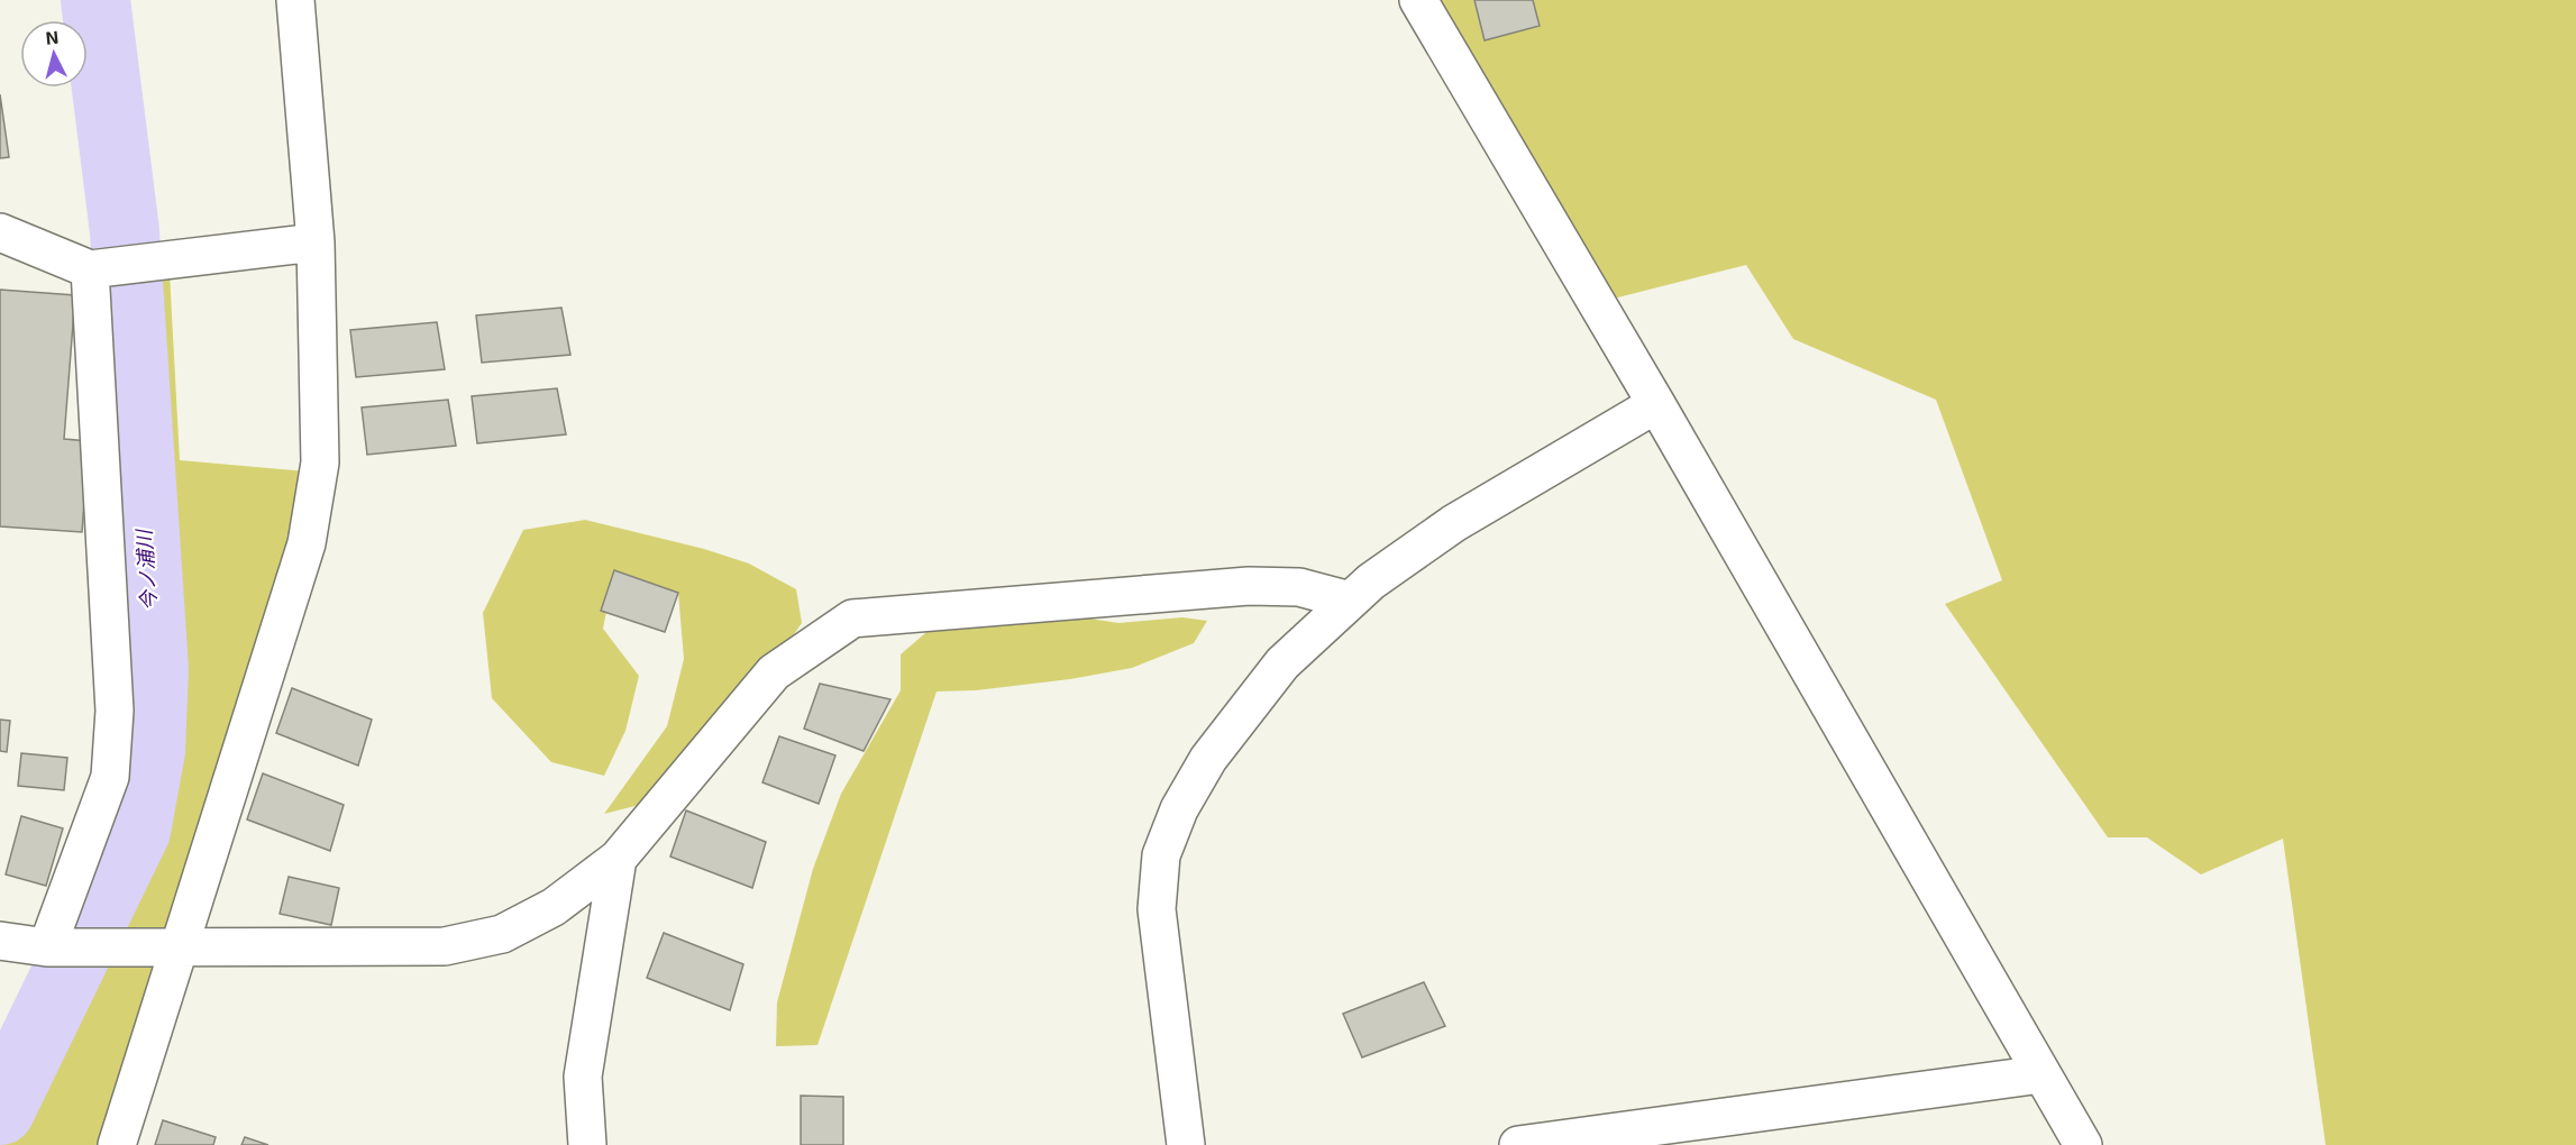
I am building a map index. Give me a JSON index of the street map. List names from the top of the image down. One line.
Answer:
{"water":["今ノ浦川"],"north":"top"}
